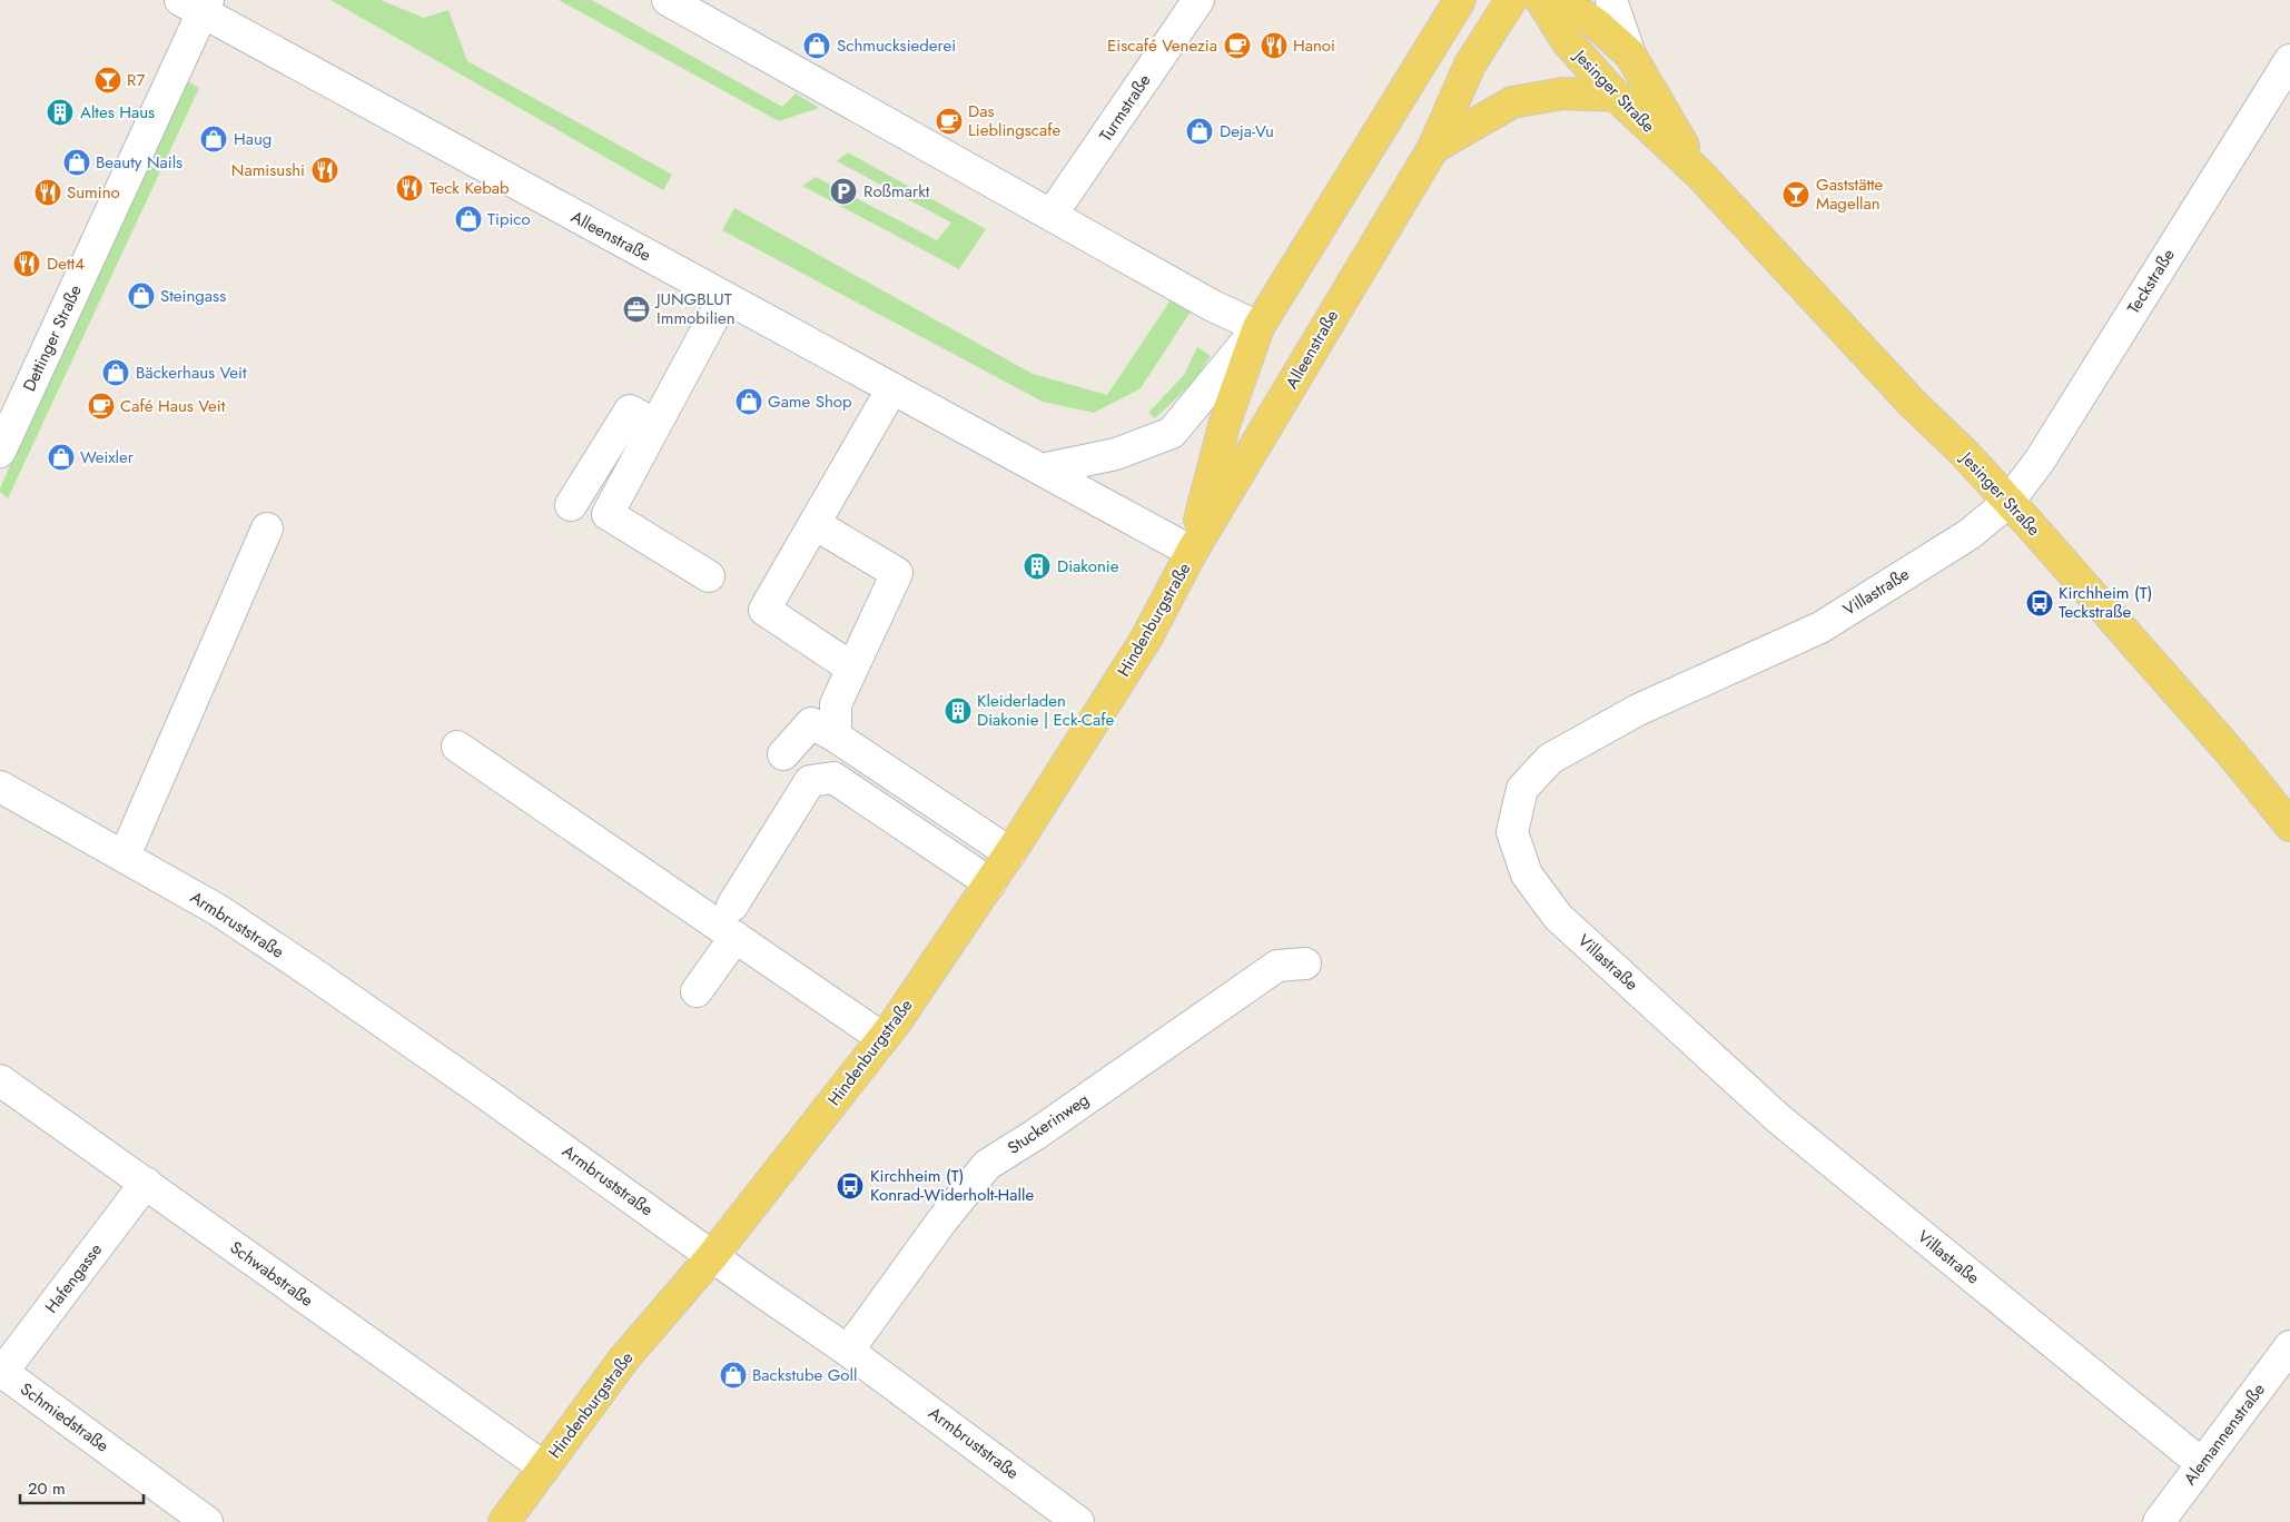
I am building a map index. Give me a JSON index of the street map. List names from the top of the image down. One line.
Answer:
{"streets":{"main road":["Jesinger Straße","Alleenstraße","Hindenburgstraße"],"street":["Turmstraße","Teckstraße","Dettinger Straße","Villastraße","Armbruststraße","Stuckerinweg","Schwabstraße","Hafengasse","Schmiedstraße","Alemannenstraße"]},"crossings":[["Jesinger Straße","Alleenstraße"],["Jesinger Straße","Teckstraße"],["Jesinger Straße","Villastraße"],["Alleenstraße","Dettinger Straße"],["Alleenstraße","Hindenburgstraße"],["Teckstraße","Villastraße"],["Villastraße","Alemannenstraße"],["Hindenburgstraße","Armbruststraße"],["Hindenburgstraße","Schwabstraße"],["Armbruststraße","Stuckerinweg"],["Schwabstraße","Hafengasse"],["Hafengasse","Schmiedstraße"]],"places":{"shop":["Schmucksiederei","Deja-Vu","Haug","Beauty Nails","Tipico","Steingass","Bäckerhaus Veit","Game Shop","Weixler","Backstube Goll"],"cafe":["Eiscafé Venezia","Das Lieblingscafe","Café Haus Veit"],"restaurant":["Hanoi","Namisushi","Teck Kebab","Sumino","Dett4"],"bar":["R7","Gaststätte Magellan"],"building":["Altes Haus","Diakonie","Kleiderladen Diakonie | Eck-Cafe"],"parking":["Roßmarkt"],"office":["JUNGBLUT Immobilien"],"bus stop":["Kirchheim (T) Teckstraße","Kirchheim (T) Konrad-Widerholt-Halle"]},"scale_bar":"20 m"}
